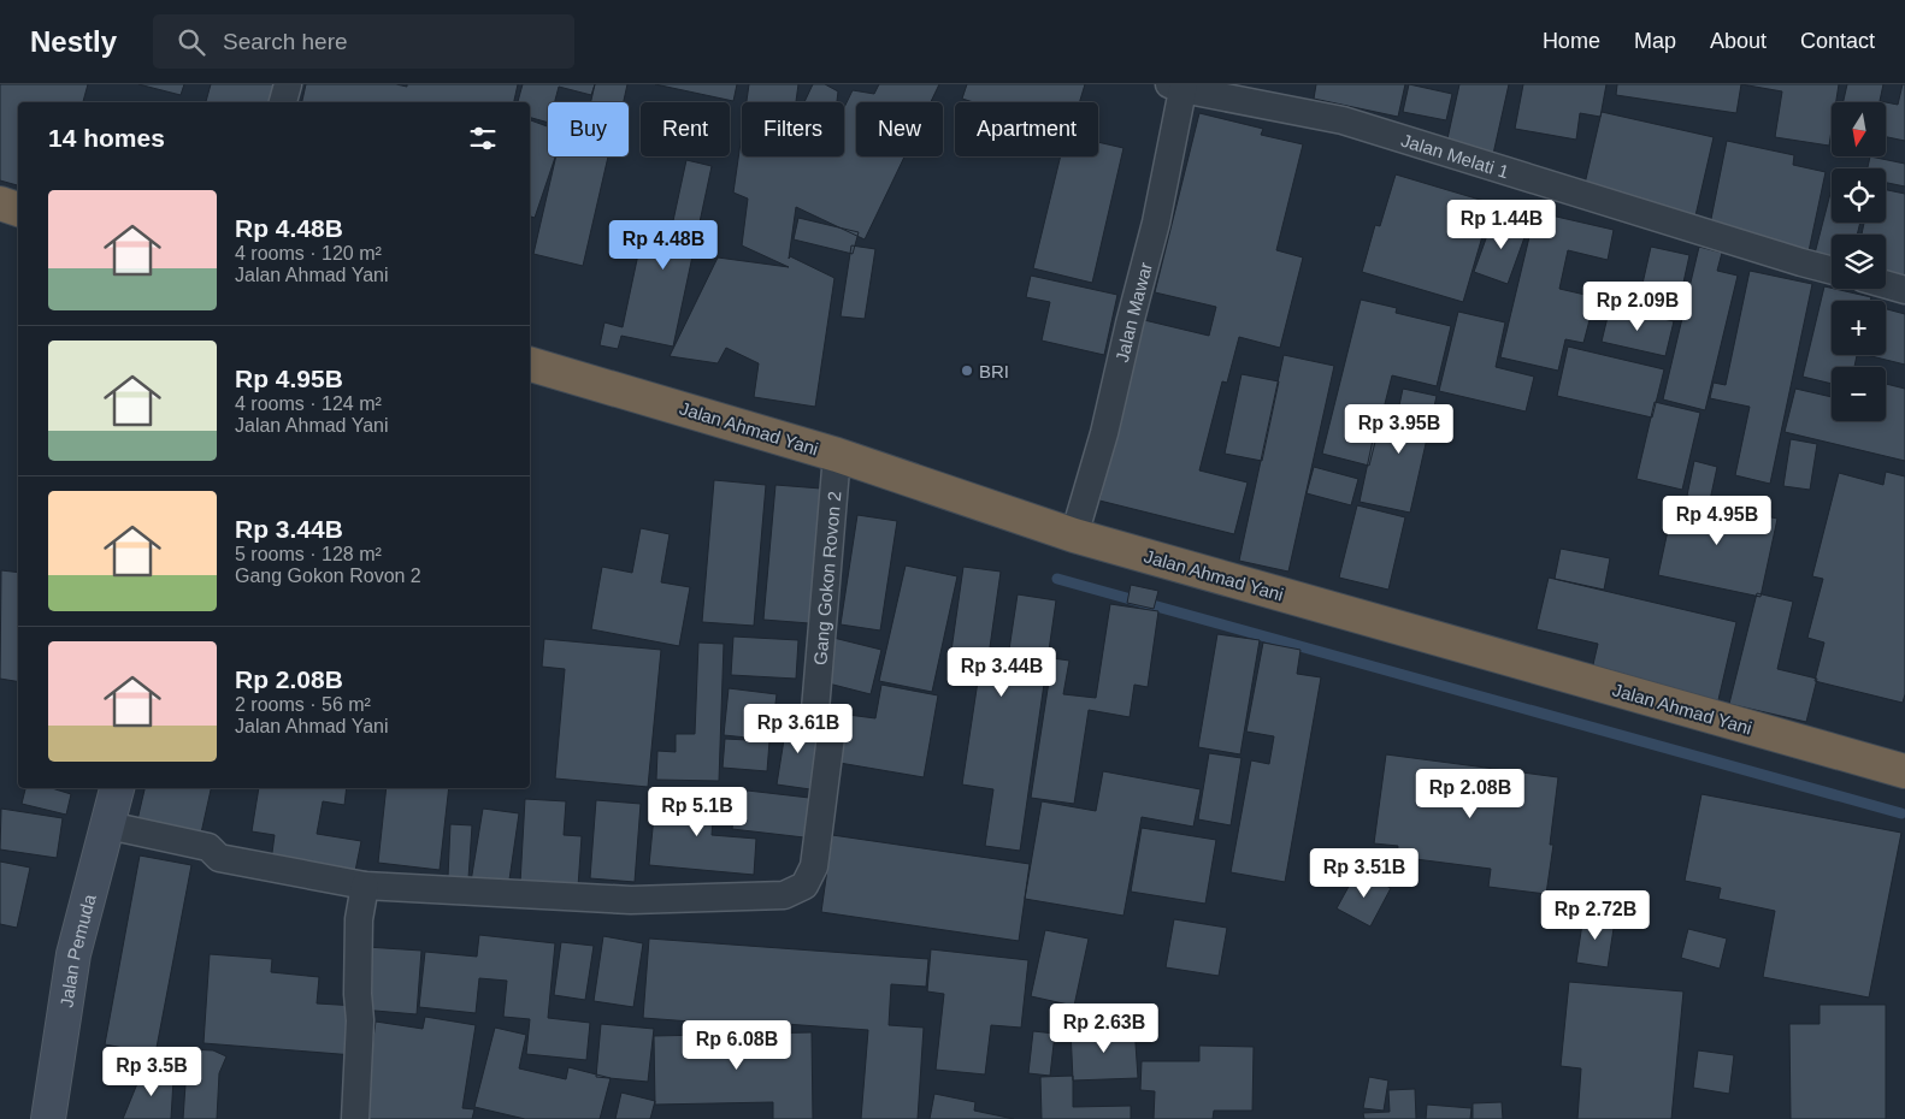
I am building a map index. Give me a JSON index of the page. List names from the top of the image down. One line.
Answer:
{"streets":{"highway":["Jalan Ahmad Yani"],"street":["Jalan Melati 1","Jalan Mawar","Gang Gokon Rovon 2","Jalan Pemuda"]},"crossings":[["Jalan Melati 1","Jalan Mawar"],["Jalan Mawar","Jalan Ahmad Yani"],["Jalan Ahmad Yani","Gang Gokon Rovon 2"]],"places":["BRI"],"north":"bottom","page":{"header":"Nestly","search":"Search here","nav":["Home","Map","About","Contact"],"map_buttons":["+","−"],"chip":["Buy","Rent","Filters","New","Apartment"],"heading":"14 homes","list":[{"name":"Rp 4.48B","note":"4 rooms · 120 m² · Jalan Ahmad Yani"},{"name":"Rp 4.95B","note":"4 rooms · 124 m² · Jalan Ahmad Yani"},{"name":"Rp 3.44B","note":"5 rooms · 128 m² · Gang Gokon Rovon 2"},{"name":"Rp 2.08B","note":"2 rooms · 56 m² · Jalan Ahmad Yani"}],"price":["Rp 1.44B","Rp 4.48B","Rp 2.09B","Rp 3.95B","Rp 4.95B","Rp 3.44B","Rp 3.61B","Rp 2.08B","Rp 5.1B","Rp 3.51B","Rp 2.72B","Rp 2.63B","Rp 6.08B","Rp 3.5B"]}}
